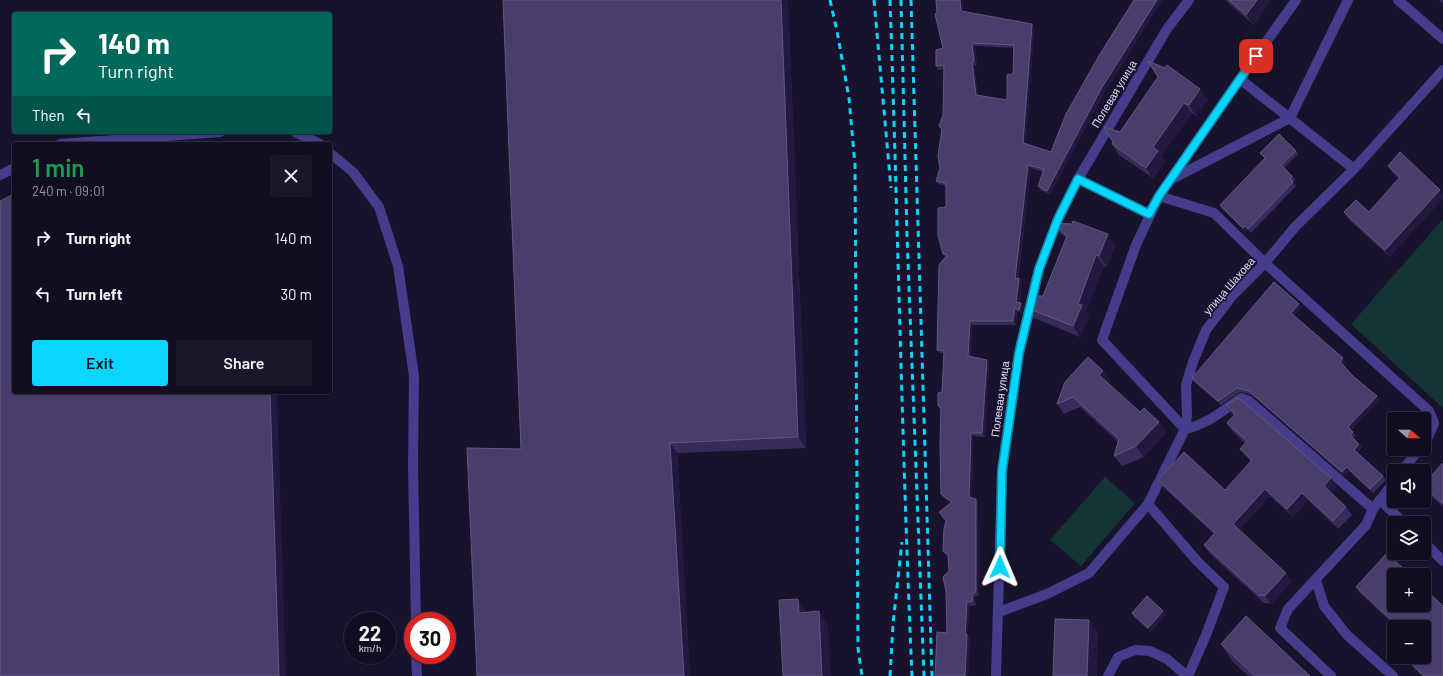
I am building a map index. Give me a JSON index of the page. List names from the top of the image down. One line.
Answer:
{"streets":{"street":["Полевая улица","улица Шахова"]},"crossings":[["Полевая улица","улица Шахова"]],"north":"right","page":{"turn":["140 m","Turn right"],"then":"Then","heading":["1 min","240 m · 09:01"],"list":[{"name":"Turn right","value":"140 m"},{"name":"Turn left","value":"30 m"}],"buttons":["Exit","Share"],"map_buttons":["+","−"],"speed":"22 km/h","limit":"30"}}
